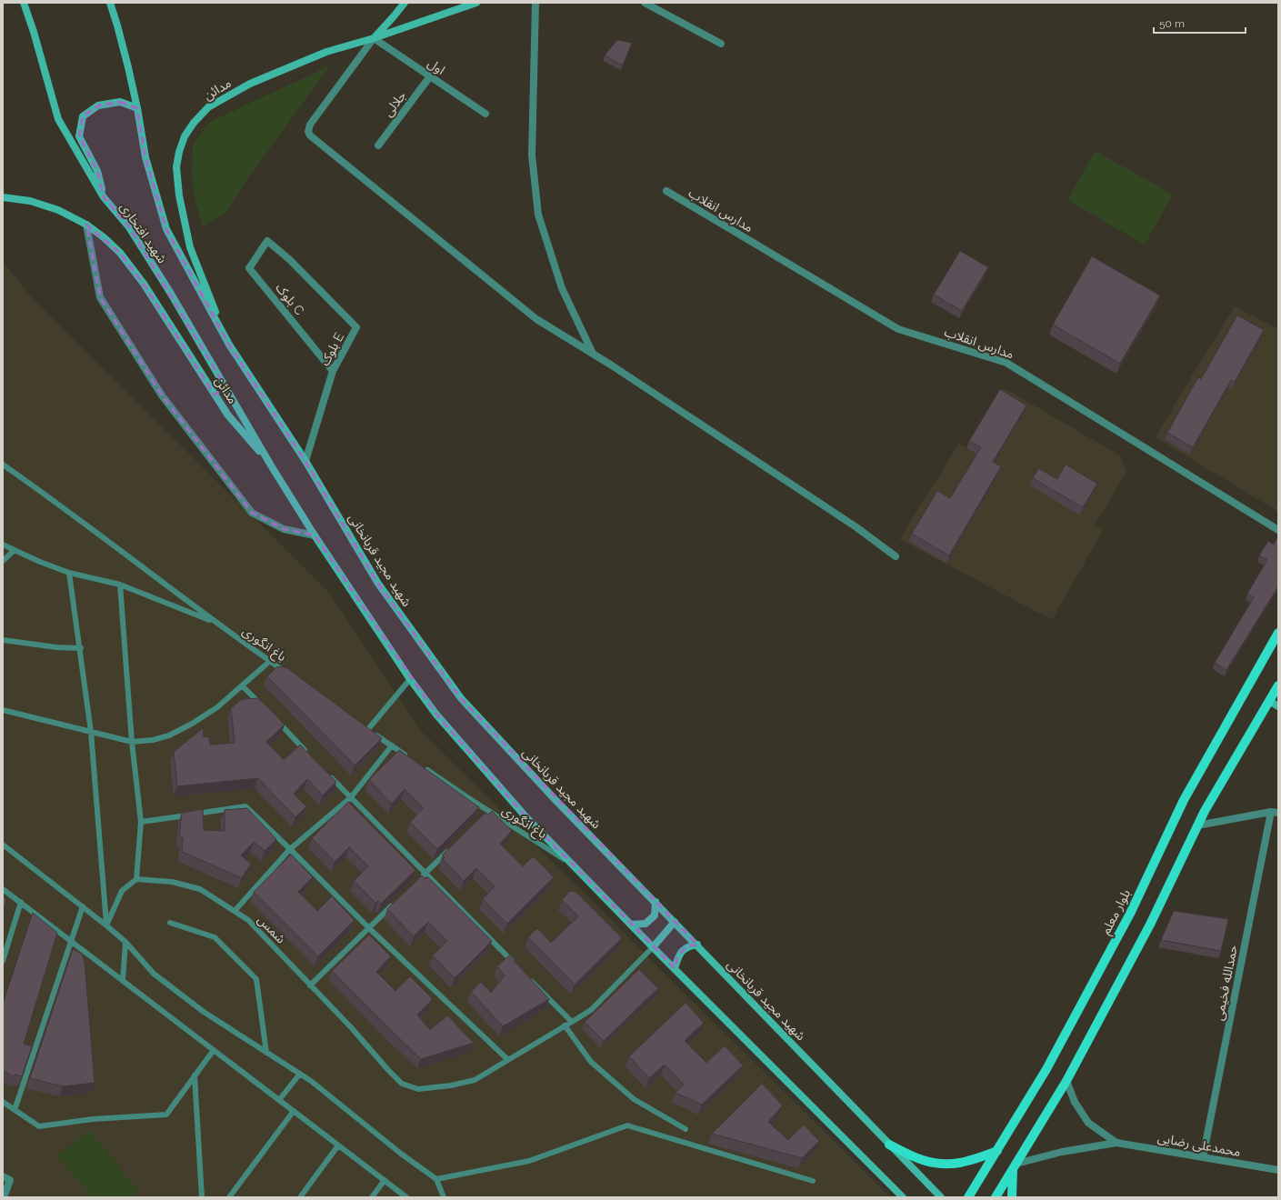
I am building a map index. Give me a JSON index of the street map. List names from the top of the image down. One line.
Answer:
{"streets":{"main road":["مدائن","شهید افتخاری","شهید مجید قربانخانی","بلوار معلم"],"street":["اول","جلالی","مدارس انقلاب","بلوک C","بلوک E","حمدالله فخیمی","محمدعلی رضایی"],"lane":["باغ انگوری","شمس"]},"crossings":[["اول","مدائن"],["اول","جلالی"],["مدائن","شهید افتخاری"],["مدائن","شهید مجید قربانخانی"],["شهید افتخاری","شهید مجید قربانخانی"],["بلوک C","بلوک E"],["بلوک E","شهید مجید قربانخانی"],["حمدالله فخیمی","محمدعلی رضایی"]],"scale_bar":"50 m"}
